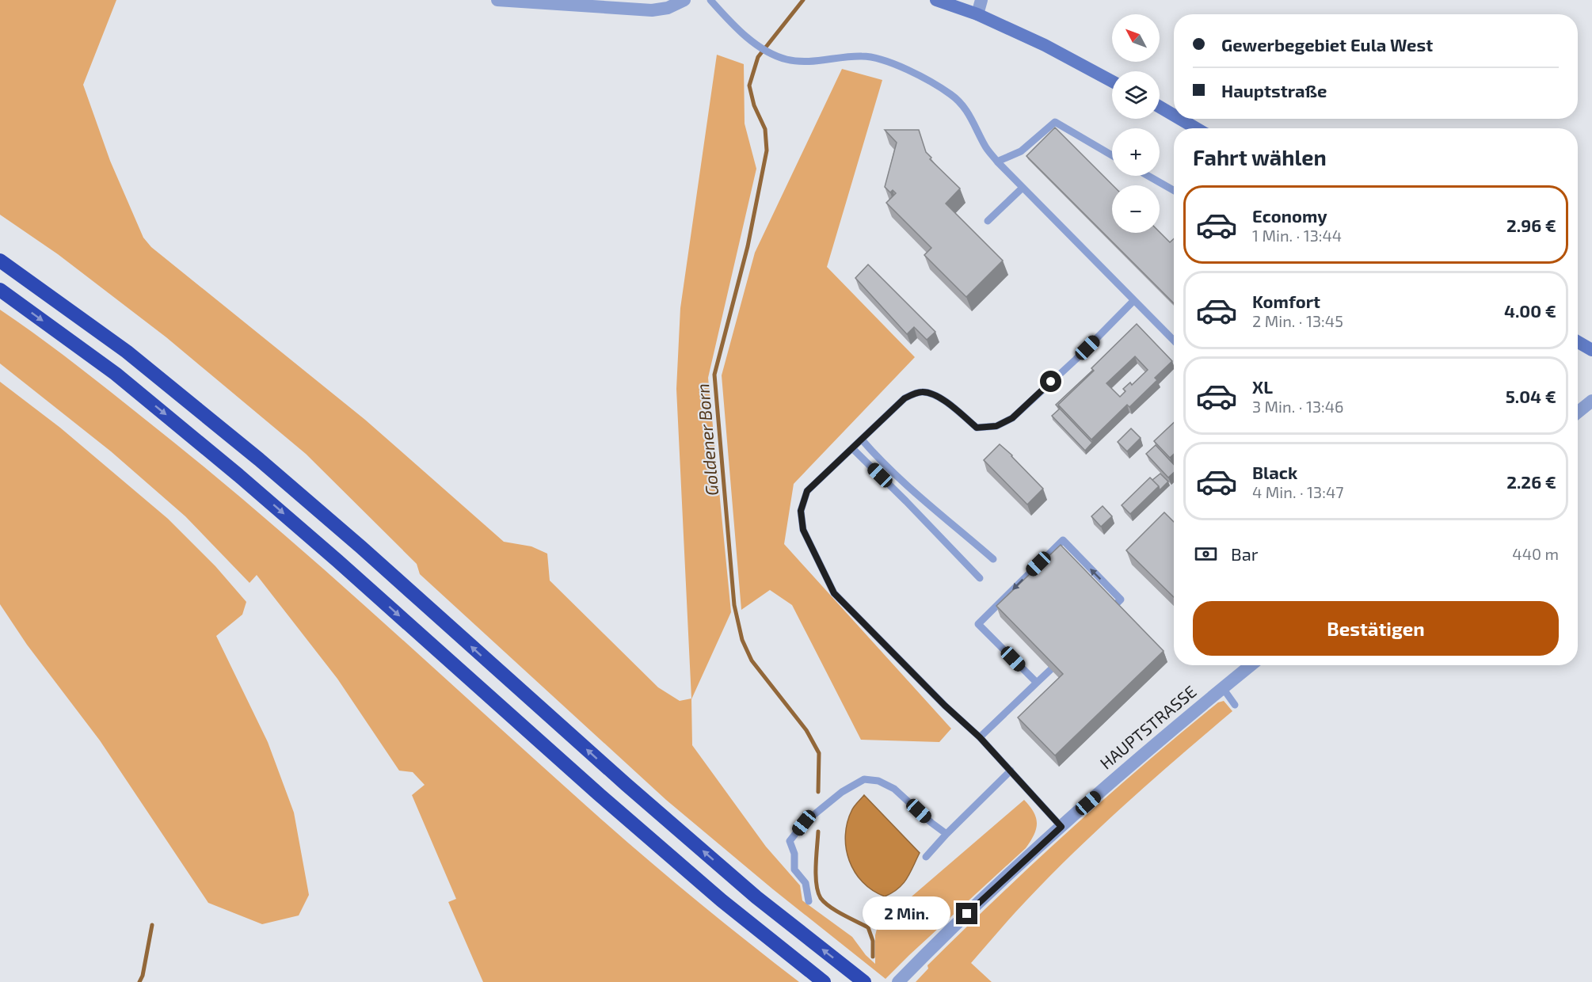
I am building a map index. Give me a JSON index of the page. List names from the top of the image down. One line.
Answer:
{"streets":{"street":["HAUPTSTRASSE"]},"water":["Goldener Born"],"north":"top left","page":{"map_buttons":["+","−"],"banner":["Gewerbegebiet Eula West","Hauptstraße"],"heading":"Fahrt wählen","list":[{"name":"Economy","note":"1 Min. · 13:44","value":"2.96 €"},{"name":"Komfort","note":"2 Min. · 13:45","value":"4.00 €"},{"name":"XL","note":"3 Min. · 13:46","value":"5.04 €"},{"name":"Black","note":"4 Min. · 13:47","value":"2.26 €"}],"pay":["Bar","440 m"],"buttons":"Bestätigen","bubble":"2 Min."}}
